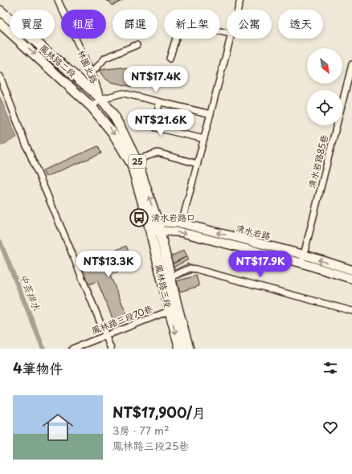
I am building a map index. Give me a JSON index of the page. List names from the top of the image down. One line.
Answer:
{"streets":{"main road":["鳳林路二段","林園北路","25","鳳林路三段"],"street":["清水岩路85巷","清水岩路","鳳林路三段70巷"]},"crossings":[["鳳林路二段","林園北路"],["鳳林路二段","25"],["林園北路","清水岩路"],["林園北路","鳳林路三段"],["25","清水岩路"],["25","鳳林路三段"],["清水岩路85巷","清水岩路"],["清水岩路","鳳林路三段"],["鳳林路三段","鳳林路三段70巷"]],"water":["中芸排水"],"places":{"bus stop":["清水岩路口"]},"north":"bottom right","page":{"chip":["買屋","租屋","篩選","新上架","公寓","透天"],"price":["NT$17.4K","NT$21.6K","NT$13.3K","NT$17.9K"],"heading":"4筆物件","list":[{"name":"NT$17,900/月","note":"3房 · 77 m² · 鳳林路三段25巷"}]}}
